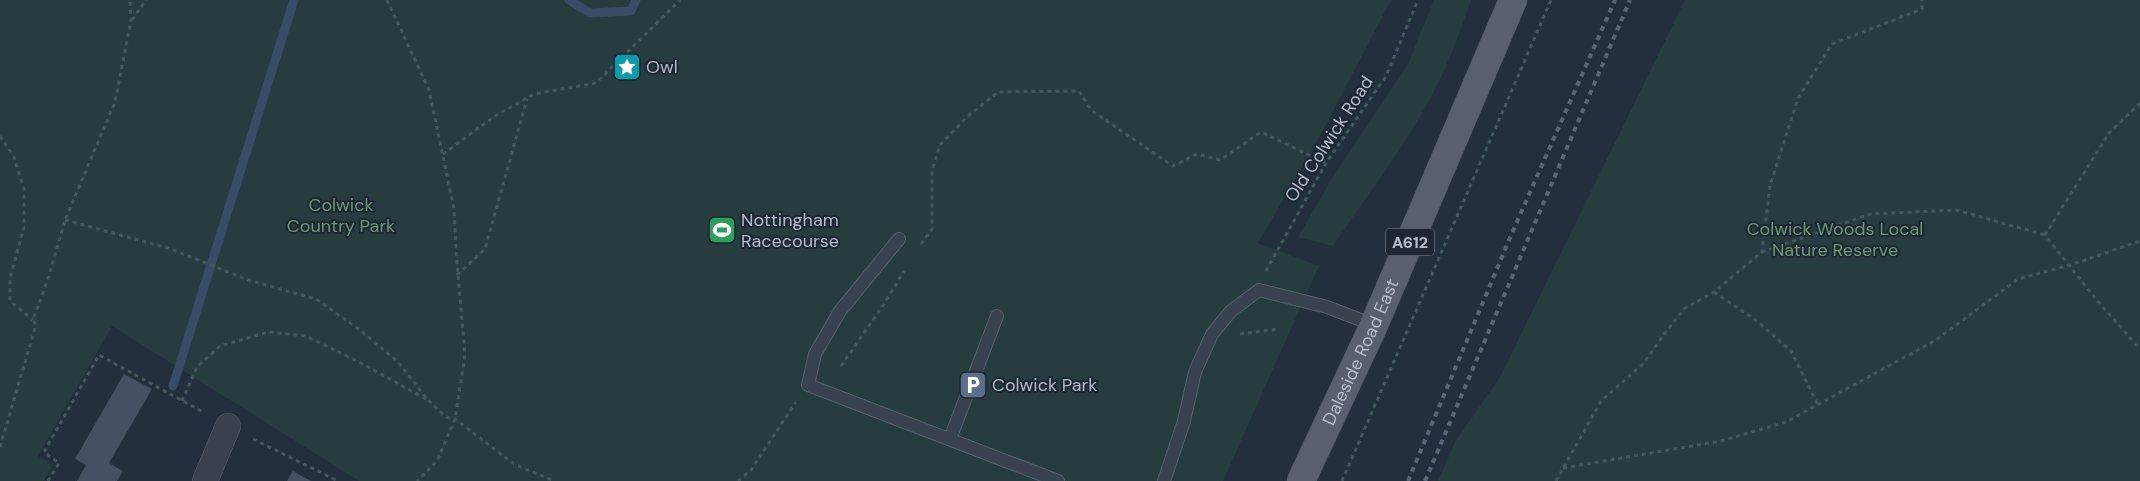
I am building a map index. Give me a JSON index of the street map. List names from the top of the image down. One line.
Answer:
{"streets":{"main road":["A612","Daleside Road East"],"path":["Old Colwick Road"]},"parks":["Colwick Country Park","Colwick Woods Local Nature Reserve"],"places":{"place":["Owl"],"sports":["Nottingham Racecourse"],"parking":["Colwick Park"]}}
